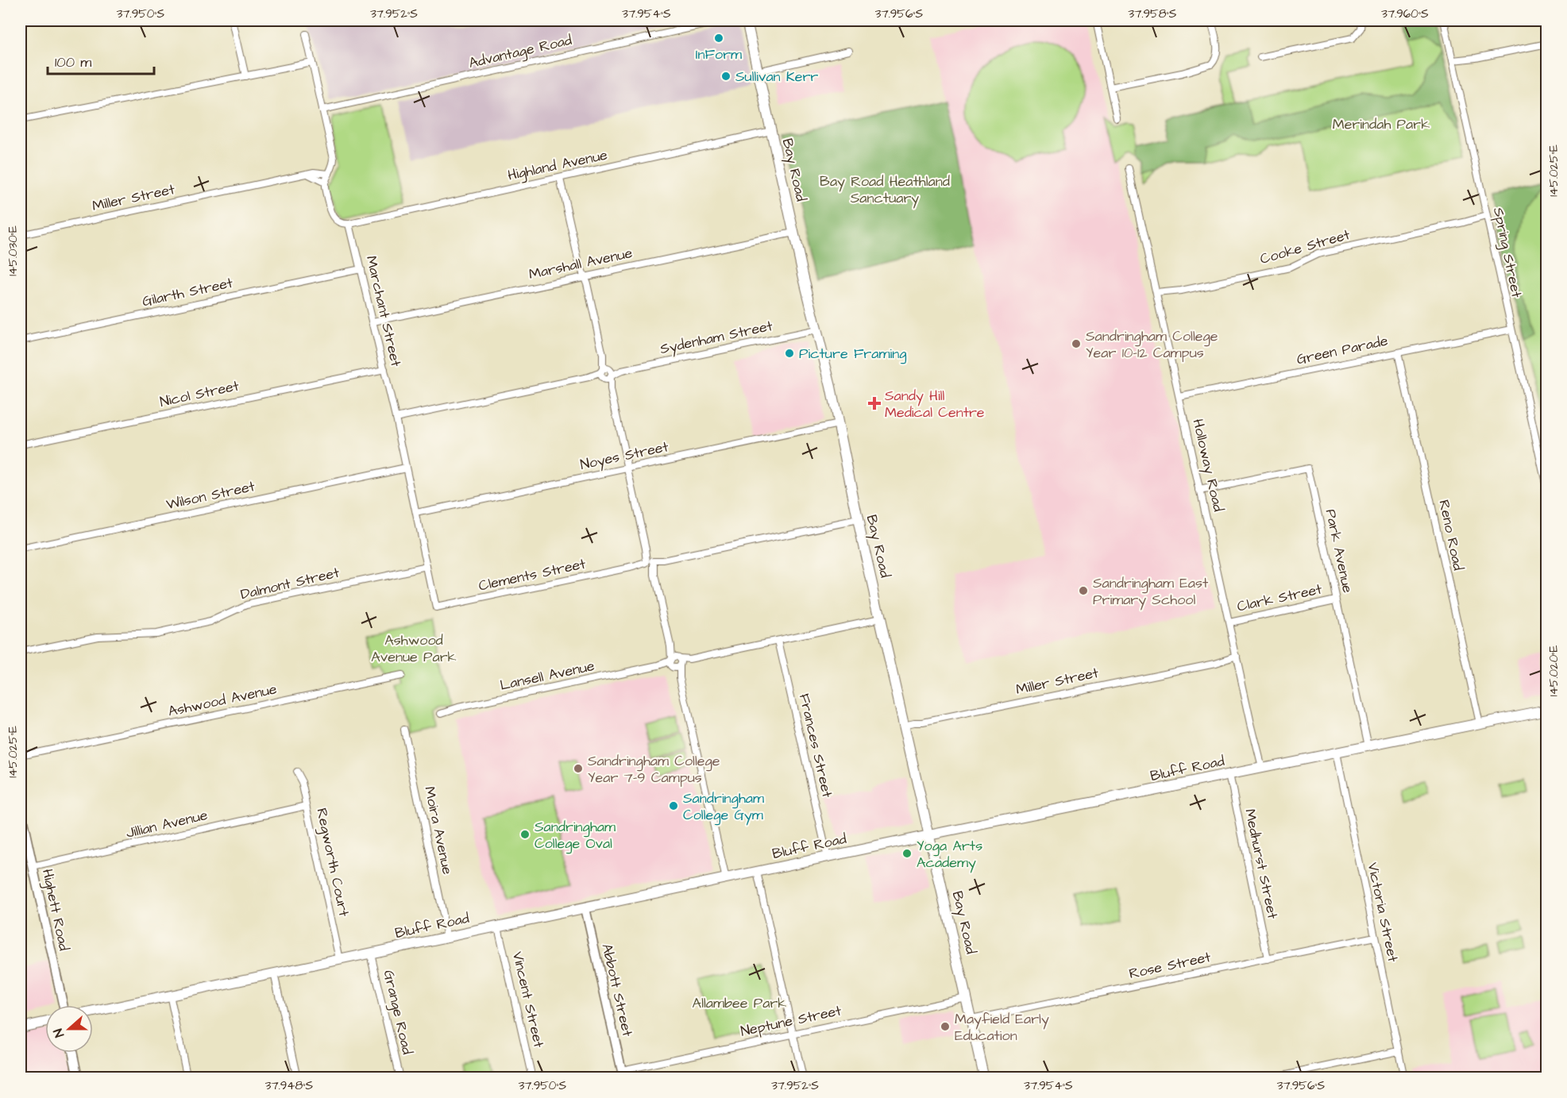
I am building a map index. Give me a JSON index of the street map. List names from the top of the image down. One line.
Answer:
{"streets":{"main road":["Bay Road","Bluff Road"],"street":["Advantage Road","Highland Avenue","Miller Street","Cooke Street","Spring Street","Marshall Avenue","Gilarth Street","Marchant Street","Sydenham Street","Green Parade","Nicol Street","Noyes Street","Holloway Road","Wilson Street","Reno Road","Park Avenue","Clements Street","Dalmont Street","Clark Street","Lansell Avenue","Ashwood Avenue","Frances Street","Jillian Avenue","Moira Avenue","Regworth Court","Medhurst Street","Highett Road","Victoria Street","Rose Street","Abbott Street","Vincent Street","Grange Road","Neptune Street"]},"crossings":[["Highland Avenue","Bay Road"],["Highland Avenue","Marchant Street"],["Bay Road","Miller Street"],["Bay Road","Marshall Avenue"],["Bay Road","Sydenham Street"],["Bay Road","Noyes Street"],["Bay Road","Clements Street"],["Bay Road","Lansell Avenue"],["Bay Road","Bluff Road"],["Bay Road","Rose Street"],["Bay Road","Neptune Street"],["Miller Street","Holloway Road"],["Cooke Street","Spring Street"],["Cooke Street","Holloway Road"],["Spring Street","Green Parade"],["Marshall Avenue","Marchant Street"],["Gilarth Street","Marchant Street"],["Marchant Street","Sydenham Street"],["Marchant Street","Nicol Street"],["Marchant Street","Noyes Street"],["Marchant Street","Wilson Street"],["Marchant Street","Clements Street"],["Marchant Street","Dalmont Street"],["Green Parade","Holloway Road"],["Green Parade","Reno Road"],["Holloway Road","Park Avenue"],["Holloway Road","Clark Street"],["Holloway Road","Bluff Road"],["Reno Road","Bluff Road"],["Park Avenue","Clark Street"],["Park Avenue","Bluff Road"],["Lansell Avenue","Frances Street"],["Frances Street","Bluff Road"],["Bluff Road","Moira Avenue"],["Bluff Road","Regworth Court"],["Bluff Road","Medhurst Street"],["Bluff Road","Victoria Street"],["Bluff Road","Abbott Street"],["Bluff Road","Vincent Street"],["Bluff Road","Grange Road"],["Jillian Avenue","Regworth Court"],["Jillian Avenue","Highett Road"],["Medhurst Street","Rose Street"],["Victoria Street","Rose Street"],["Abbott Street","Neptune Street"]],"parks":["Merindah Park","Bay Road Heathland Sanctuary","Ashwood Avenue Park","Allambee Park"],"places":{"other":["InForm","Sullivan Kerr","Sandringham College Year 10-12 Campus","Picture Framing","Sandringham East Primary School","Sandringham College Year 7-9 Campus","Sandringham College Gym","Sandringham College Oval","Yoga Arts Academy","Mayfield Early Education"],"health":["Sandy Hill Medical Centre"]},"scale_bar":"100 m","north":"left","coordinates":["37.950°S","37.952°S","37.954°S","37.956°S","37.958°S","37.960°S","145.025°E","145.030°E","145.020°E","37.948°S"]}
